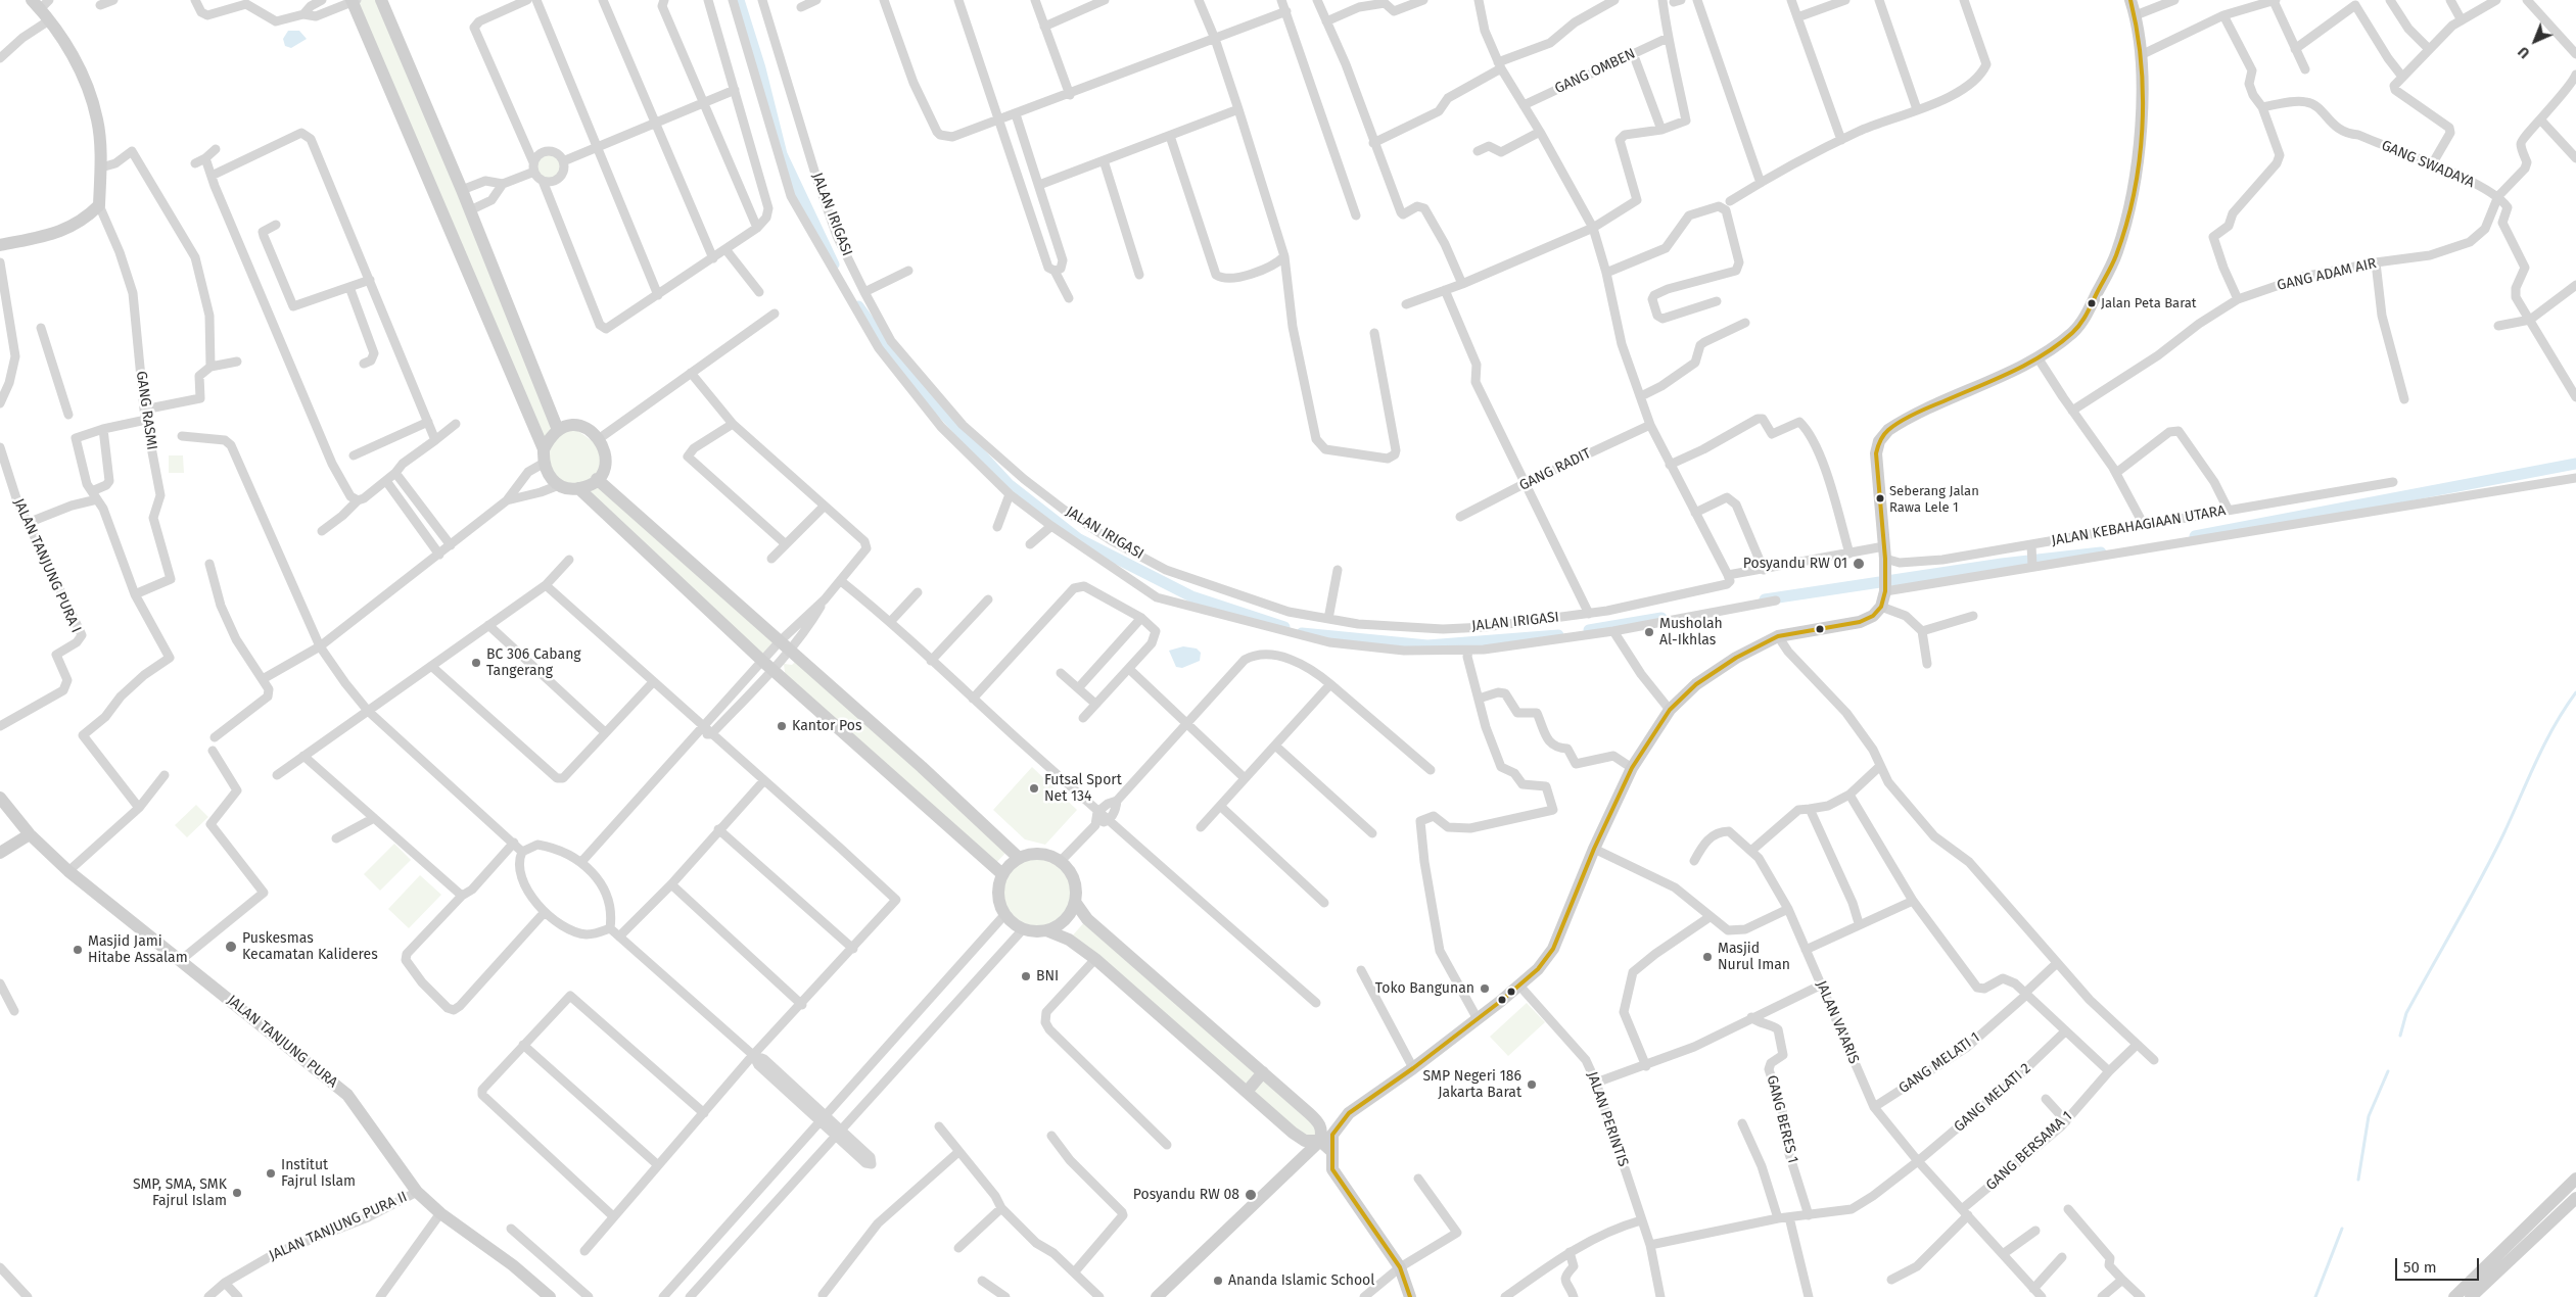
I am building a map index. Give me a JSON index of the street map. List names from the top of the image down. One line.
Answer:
{"streets":{"street":["GANG OMBEN","GANG SWADAYA","JALAN IRIGASI","GANG ADAM AIR","GANG RASMI","GANG RADIT","JALAN KEBAHAGIAAN UTARA","JALAN TANJUNG PURA I","JALAN VA'ARIS","JALAN TANJUNG PURA","GANG MELATI 1","GANG MELATI 2","JALAN PERINTIS","GANG BERES 1","GANG BERSAMA 1","JALAN TANJUNG PURA II"]},"crossings":[["GANG SWADAYA","GANG ADAM AIR"],["JALAN VA'ARIS","GANG MELATI 1"],["JALAN VA'ARIS","GANG MELATI 2"],["JALAN VA'ARIS","GANG BERSAMA 1"],["JALAN TANJUNG PURA","JALAN TANJUNG PURA II"]],"places":["Jalan Peta Barat","Seberang Jalan Rawa Lele 1","Posyandu RW 01","Musholah Al-Ikhlas","BC 306 Cabang Tangerang","Kantor Pos","Futsal Sport Net 134","Puskesmas Kecamatan Kalideres","Masjid Jami Hitabe Assalam","Masjid Nurul Iman","BNI","Toko Bangunan","SMP Negeri 186 Jakarta Barat","Institut Fajrul Islam","SMP, SMA, SMK Fajrul Islam","Posyandu RW 08","Ananda Islamic School"],"scale_bar":"50 m","north":"bottom left"}
